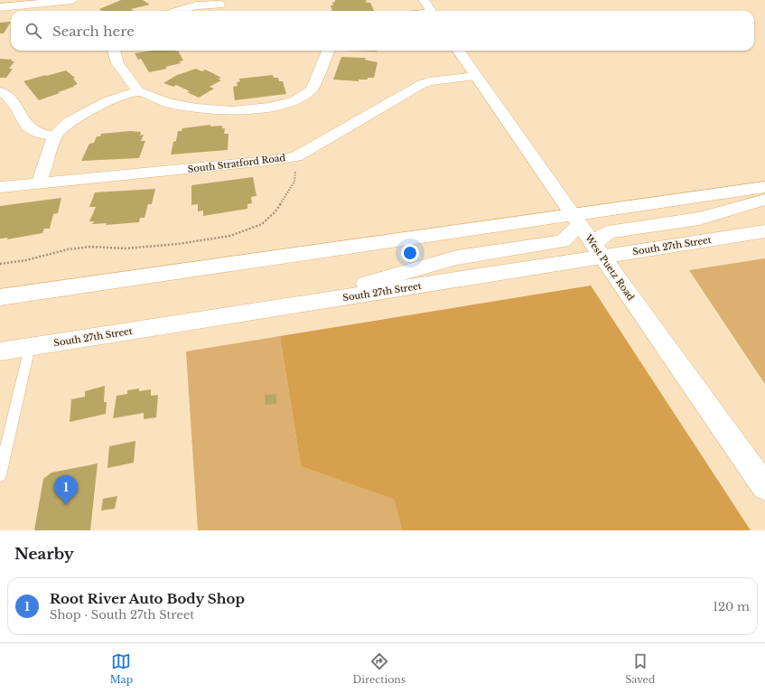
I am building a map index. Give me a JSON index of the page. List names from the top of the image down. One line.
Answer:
{"streets":{"main road":["South 27th Street","West Puetz Road"],"street":["South Stratford Road"]},"crossings":[["South Stratford Road","West Puetz Road"],["South 27th Street","West Puetz Road"]],"page":{"search":"Search here","pins":"1","heading":"Nearby","list":[{"mark":"1","name":"Root River Auto Body Shop","note":"Shop · South 27th Street","value":"120 m"}],"nav":["Map","Directions","Saved"]}}
